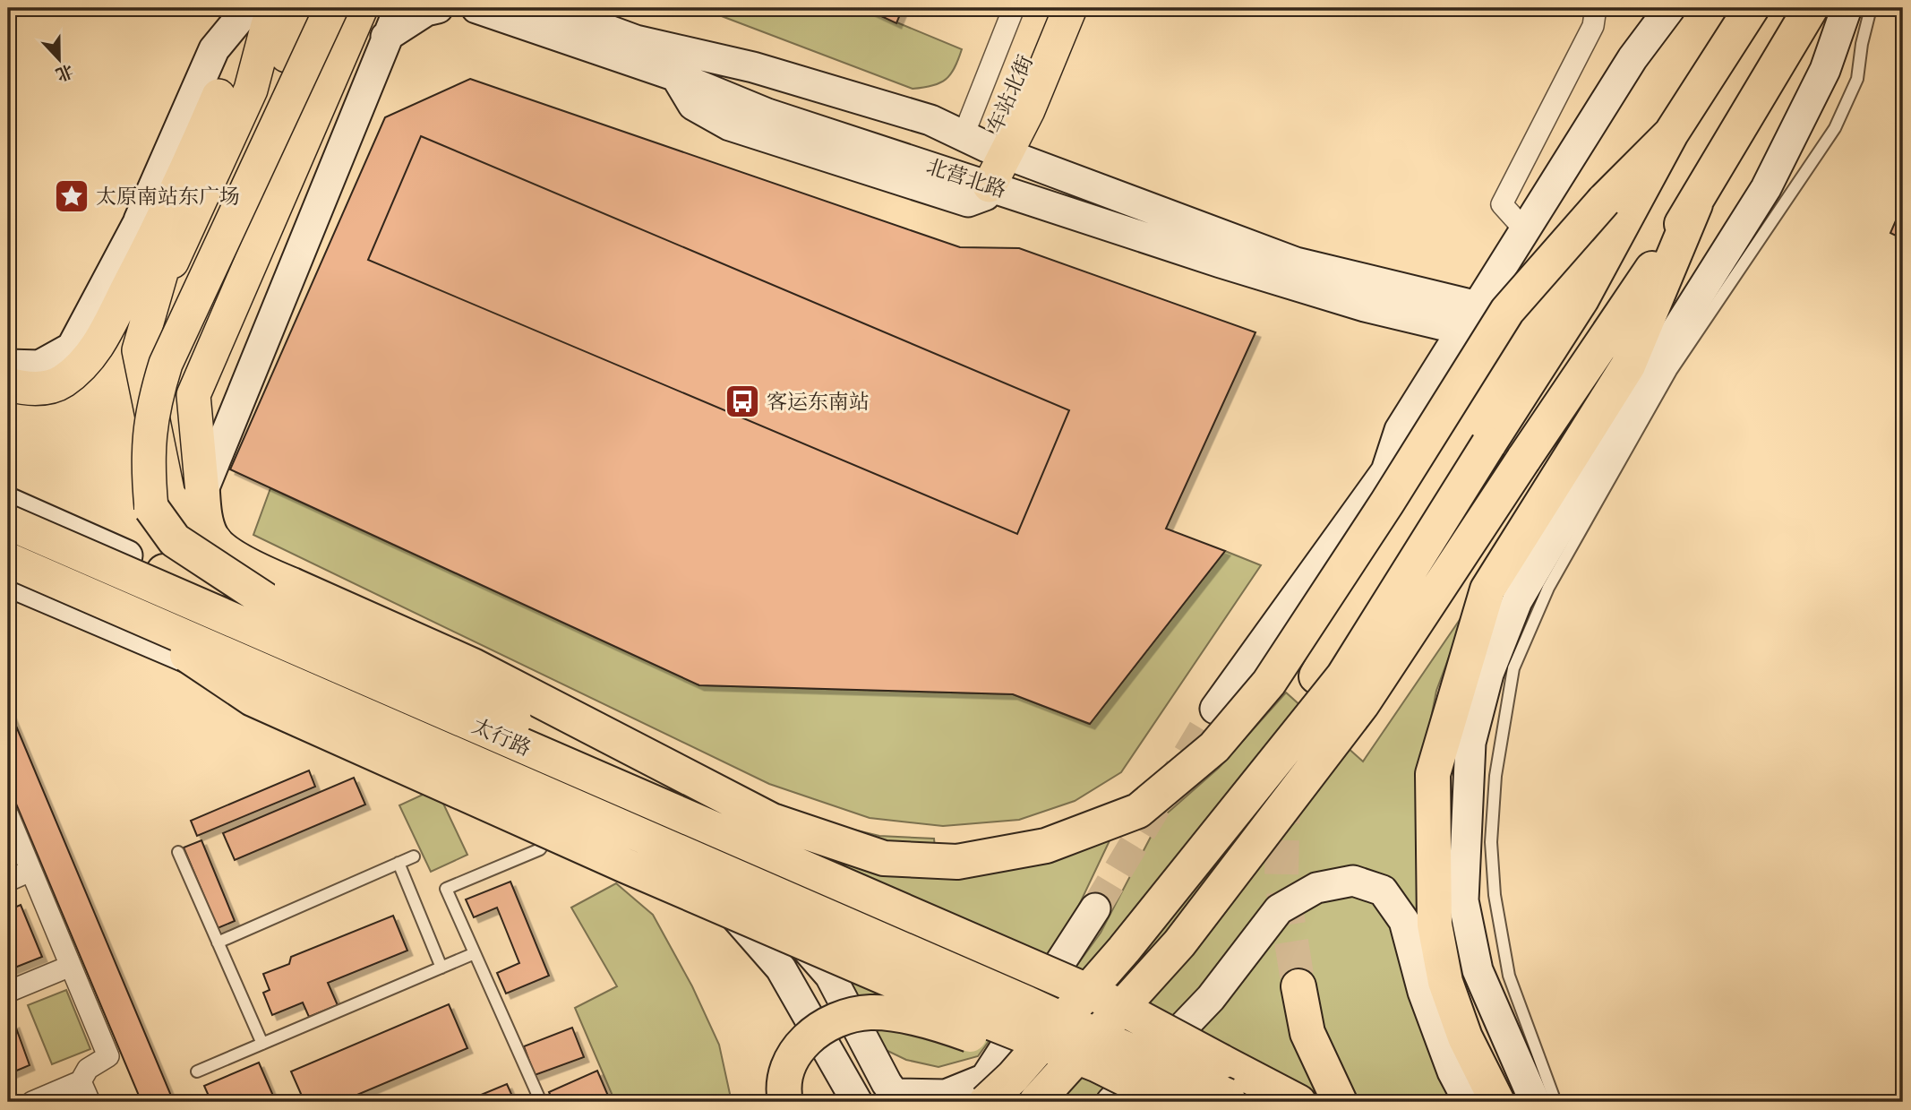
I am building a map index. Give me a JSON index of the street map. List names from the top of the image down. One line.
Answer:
{"streets":{"highway":["太行路"],"main road":["车站北街","北营北路"]},"crossings":[["车站北街","北营北路"]],"places":{"place":["太原南站东广场"],"bus stop":["客运东南站"]},"north":"bottom"}
